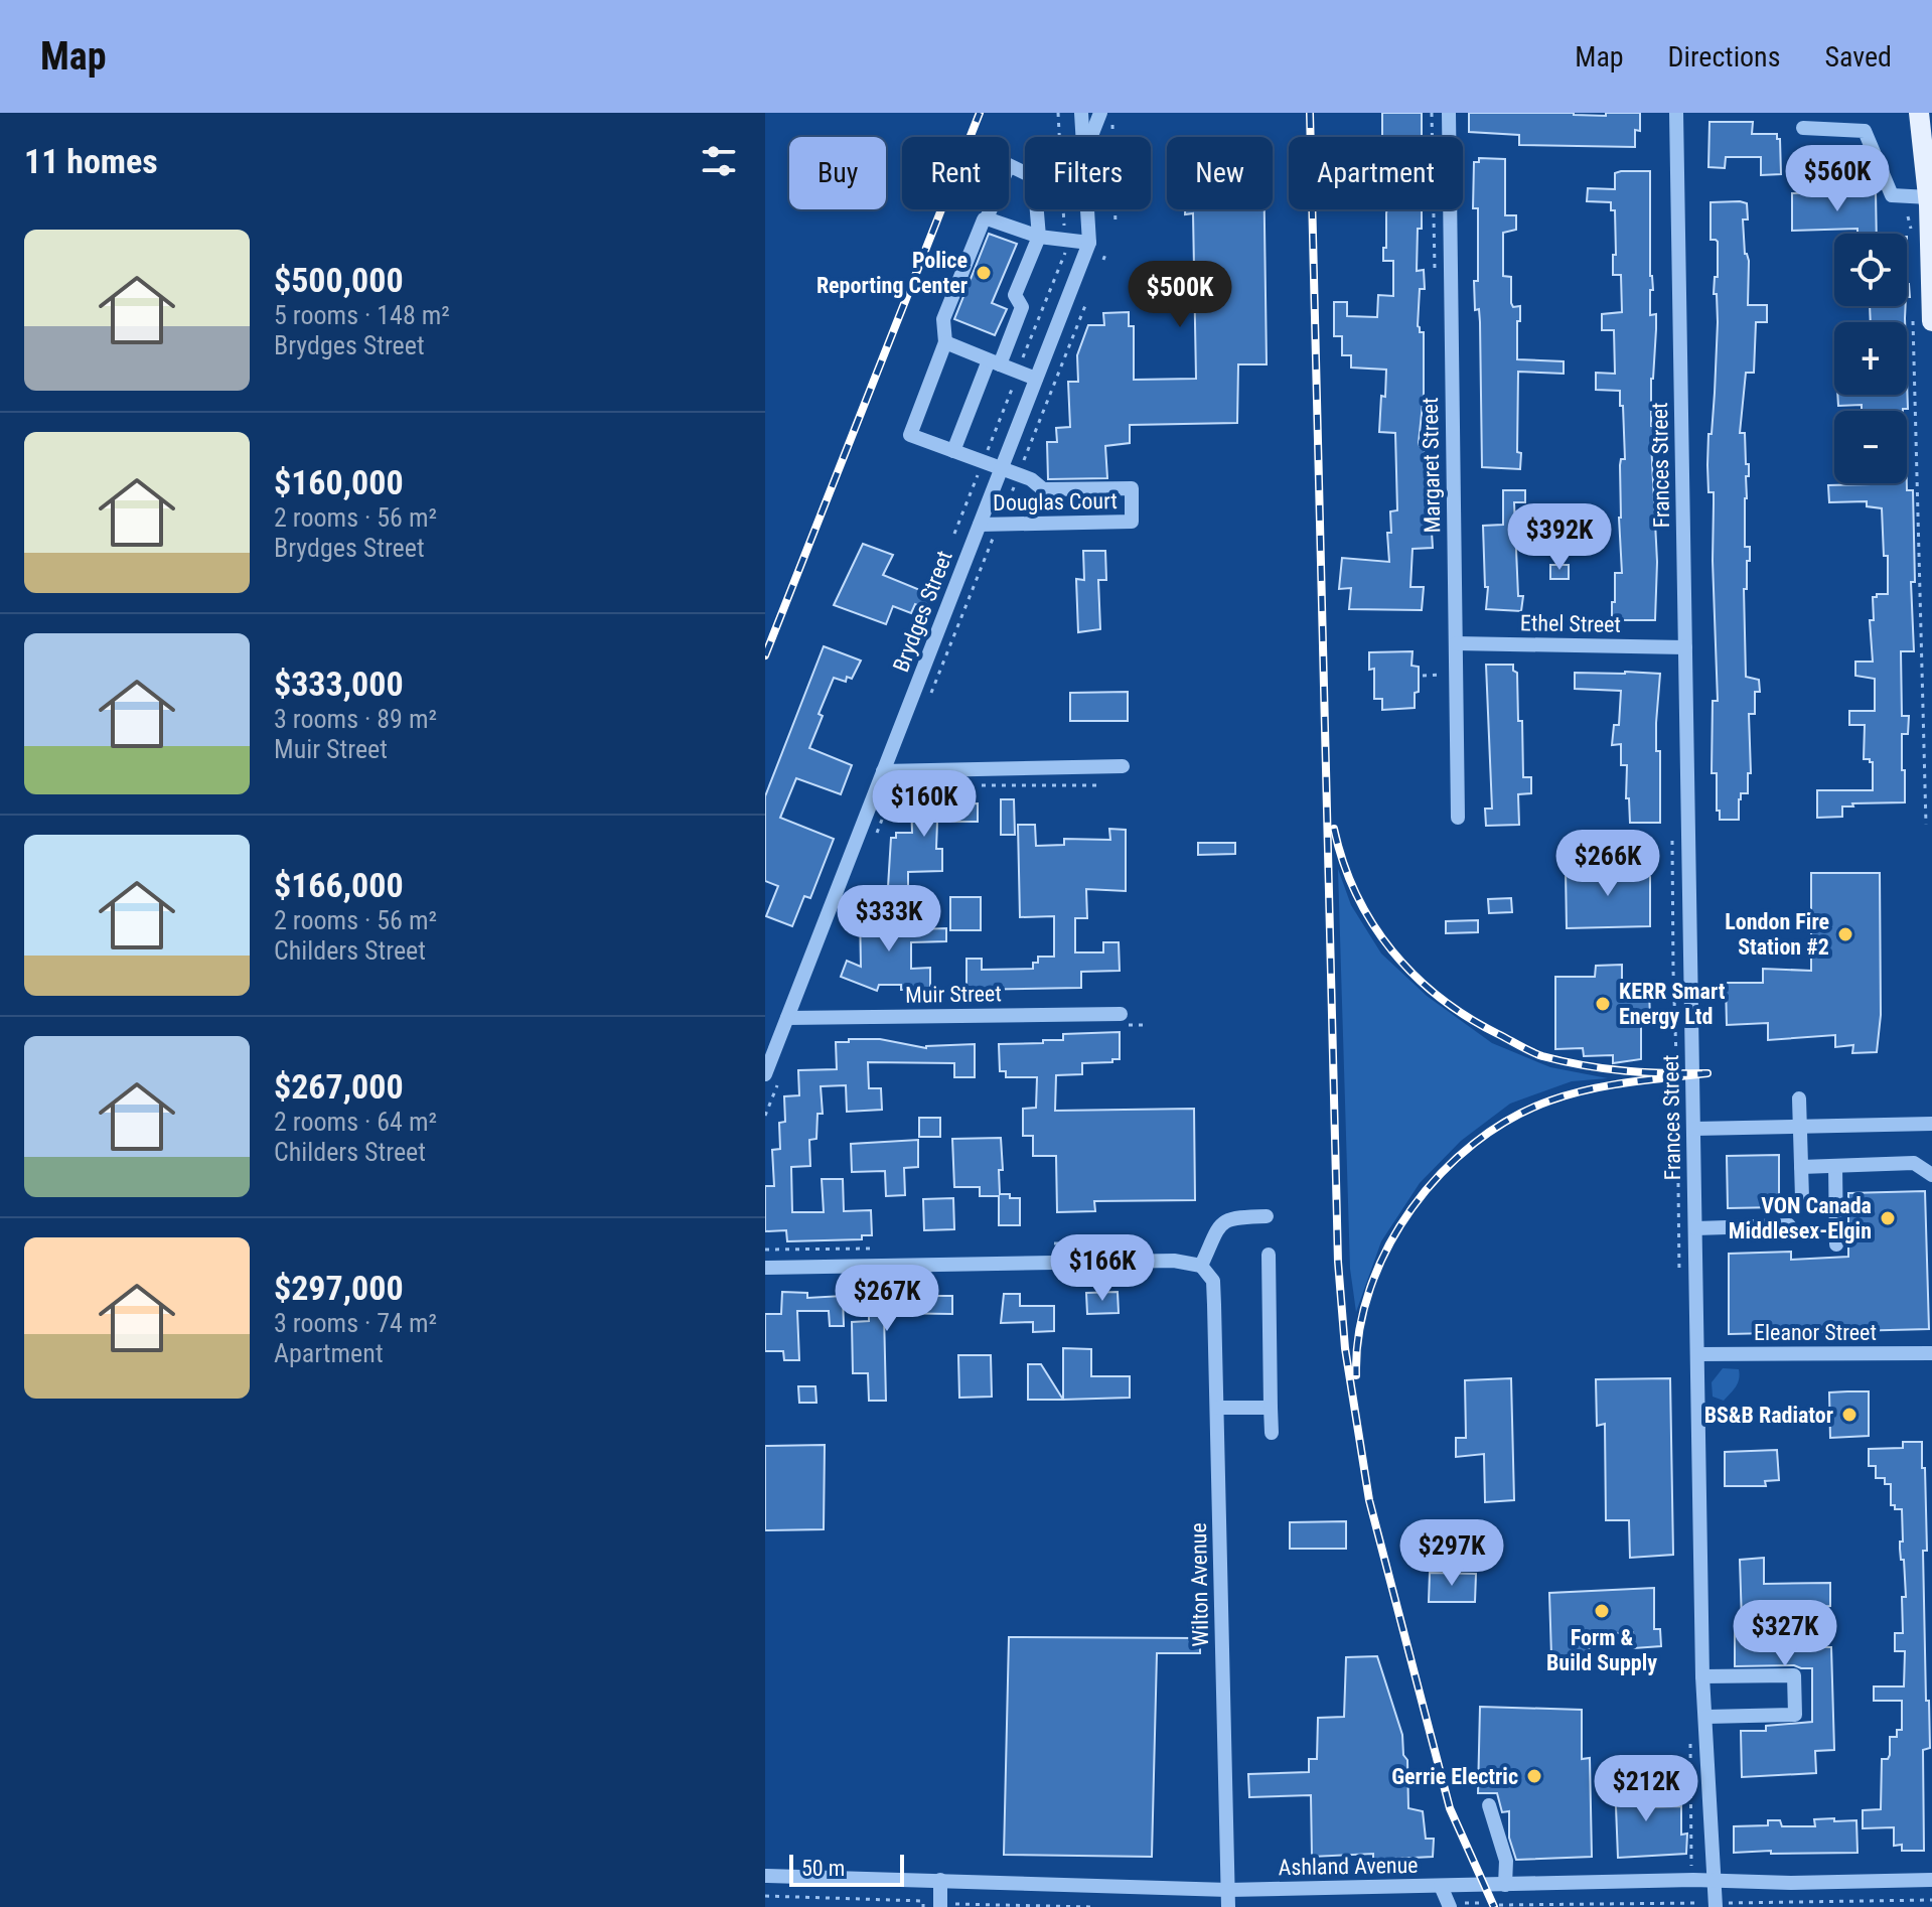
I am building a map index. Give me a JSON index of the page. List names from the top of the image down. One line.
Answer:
{"streets":{"street":["Margaret Street","Frances Street","Douglas Court","Brydges Street","Ethel Street","Muir Street","Eleanor Street","Wilton Avenue","Ashland Avenue"]},"crossings":[["Margaret Street","Ethel Street"],["Frances Street","Ethel Street"],["Frances Street","Eleanor Street"],["Frances Street","Ashland Avenue"],["Douglas Court","Brydges Street"],["Brydges Street","Muir Street"],["Wilton Avenue","Ashland Avenue"]],"places":["Police Reporting Center","London Fire Station #2","KERR Smart Energy Ltd","VON Canada Middlesex-Elgin","BS&B Radiator","Form & Build Supply","Gerrie Electric"],"scale_bar":"50 m","page":{"header":"Map","nav":["Map","Directions","Saved"],"heading":"11 homes","chip":["Buy","Rent","Filters","New","Apartment"],"price":["$560K","$500K","$392K","$160K","$266K","$333K","$166K","$267K","$297K","$327K","$212K"],"list":[{"name":"$500,000","note":"5 rooms · 148 m² · Brydges Street"},{"name":"$160,000","note":"2 rooms · 56 m² · Brydges Street"},{"name":"$333,000","note":"3 rooms · 89 m² · Muir Street"},{"name":"$166,000","note":"2 rooms · 56 m² · Childers Street"},{"name":"$267,000","note":"2 rooms · 64 m² · Childers Street"},{"name":"$297,000","note":"3 rooms · 74 m² · Apartment"}],"map_buttons":["+","−"],"scale":"50 m"}}
